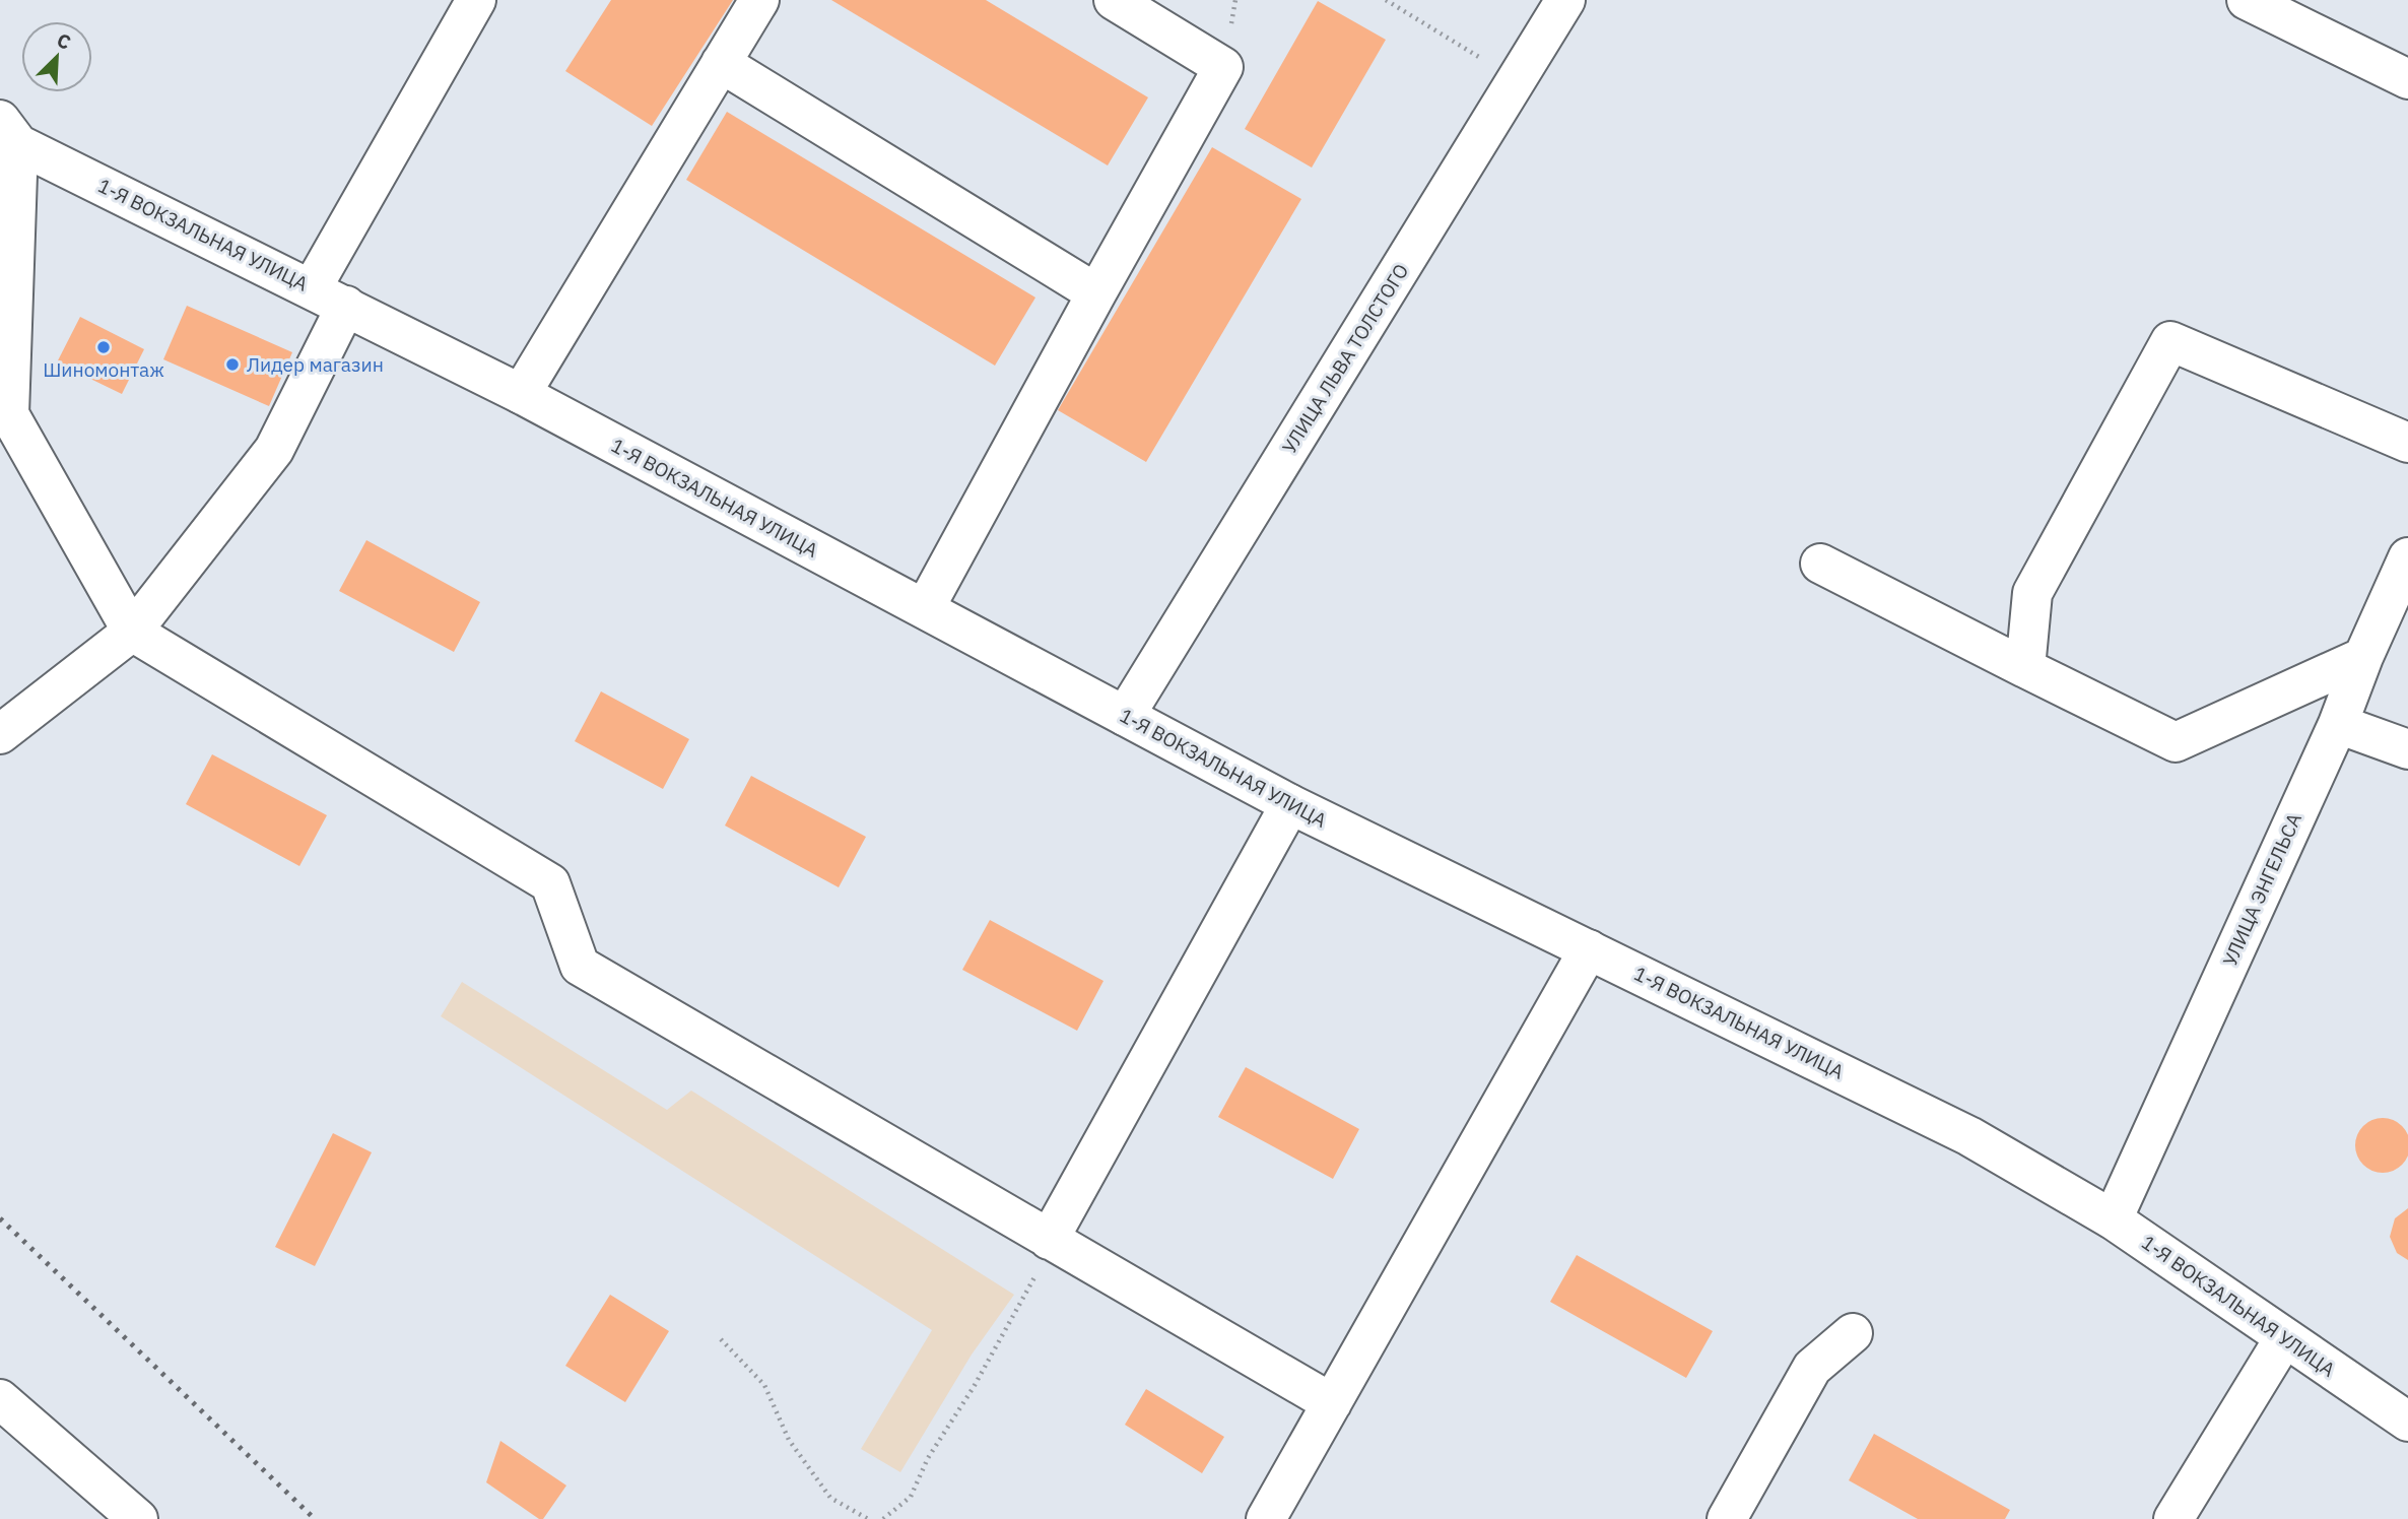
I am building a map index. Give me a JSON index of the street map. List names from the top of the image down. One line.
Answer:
{"streets":{"street":["1-Я ВОКЗАЛЬНАЯ УЛИЦА","УЛИЦА ЛЬВА ТОЛСТОГО","УЛИЦА ЭНГЕЛЬСА"]},"crossings":[["1-Я ВОКЗАЛЬНАЯ УЛИЦА","УЛИЦА ЛЬВА ТОЛСТОГО"],["1-Я ВОКЗАЛЬНАЯ УЛИЦА","УЛИЦА ЭНГЕЛЬСА"]],"places":["Шиномонтаж","Лидер магазин"],"north":"top right"}
